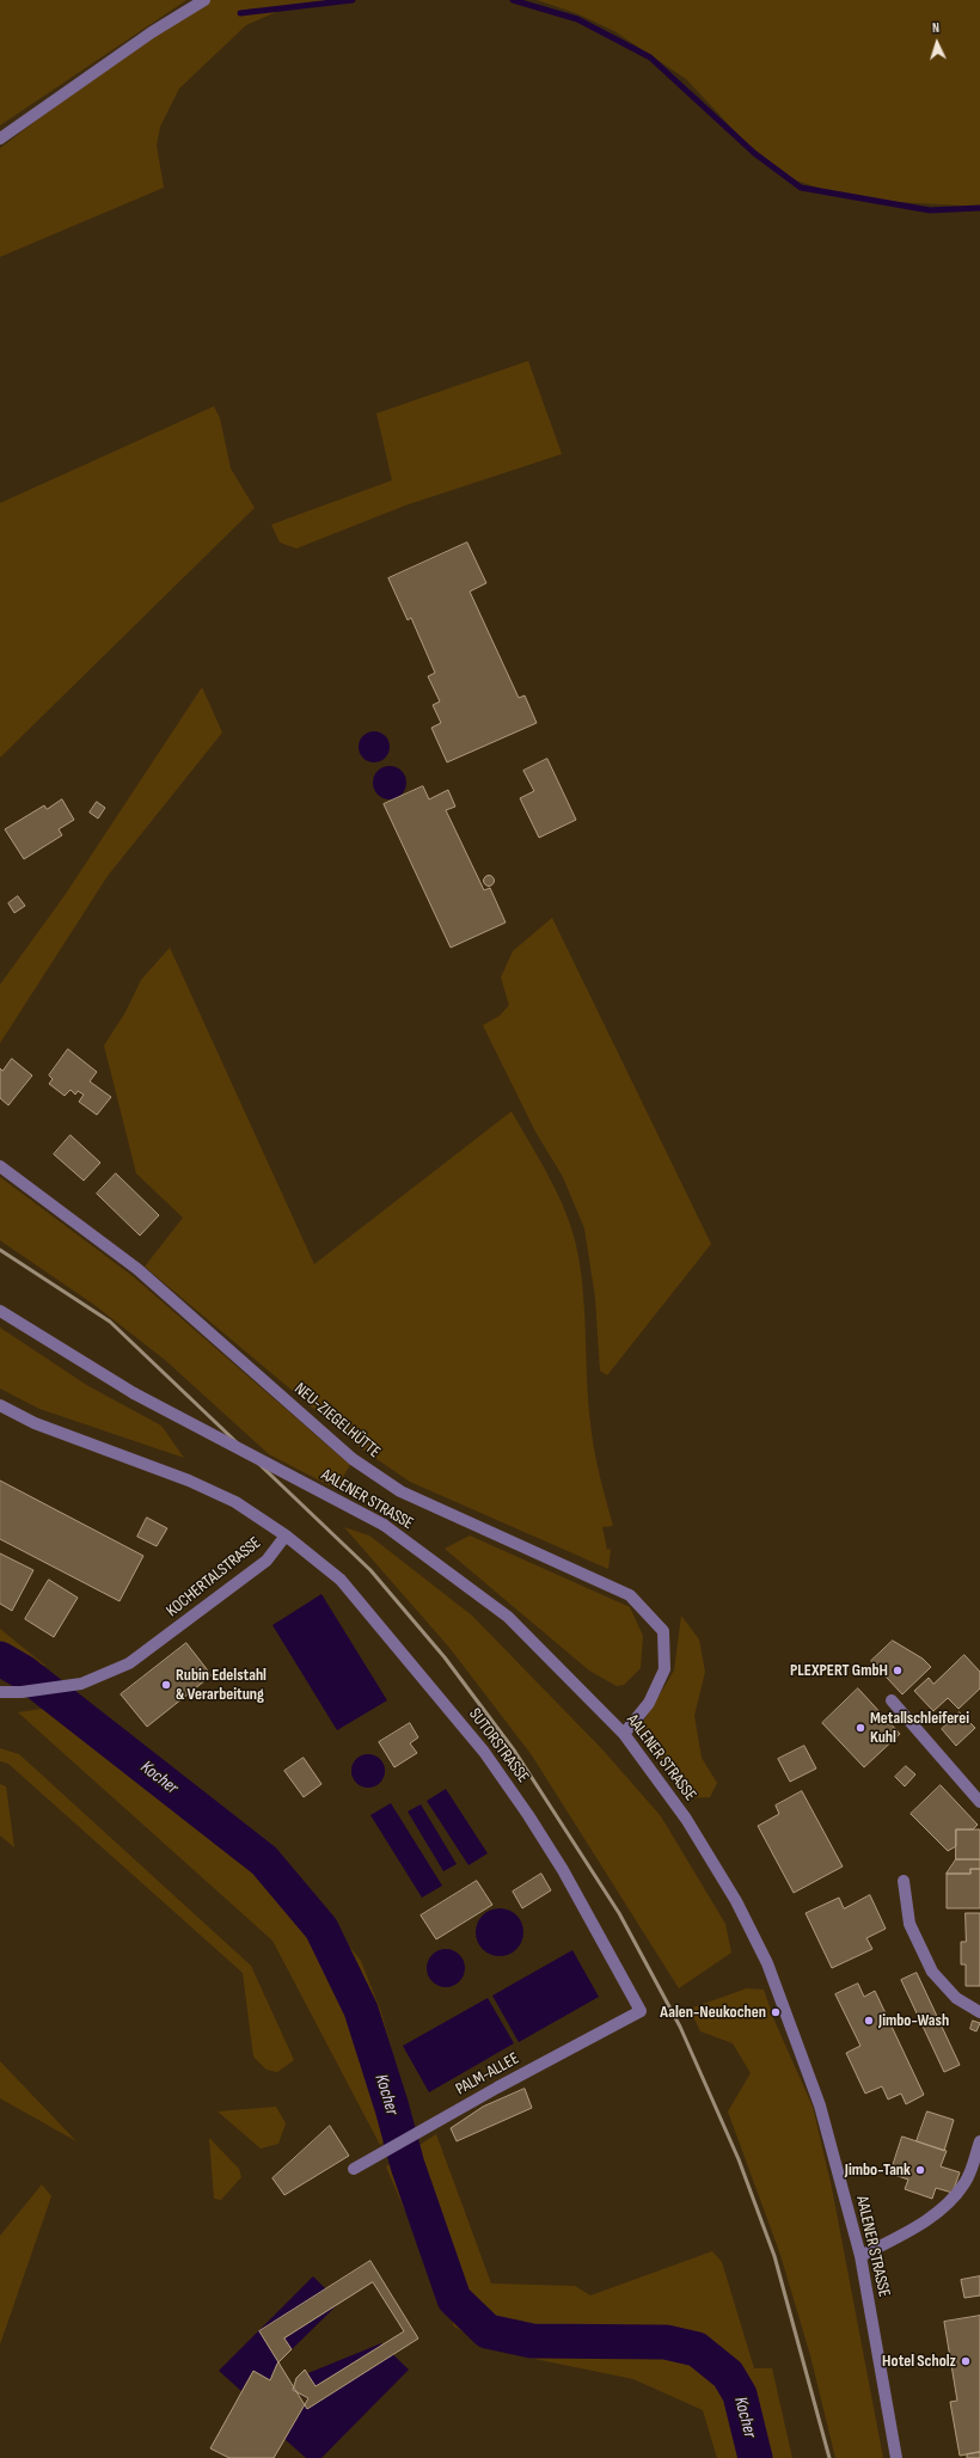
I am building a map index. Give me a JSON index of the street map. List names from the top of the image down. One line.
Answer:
{"streets":{"street":["NEU-ZIEGELHÜTTE","AALENER STRASSE","KOCHERTALSTRASSE","SUTORSTRASSE","PALM-ALLEE"]},"crossings":[["NEU-ZIEGELHÜTTE","AALENER STRASSE"],["KOCHERTALSTRASSE","SUTORSTRASSE"],["SUTORSTRASSE","PALM-ALLEE"]],"water":["Kocher"],"places":["PLEXPERT GmbH","Rubin Edelstahl & Verarbeitung","Metallschleiferei Kuhl","Aalen-Neukochen","Jimbo-Wash","Jimbo-Tank","Hotel Scholz"],"north":"top"}
